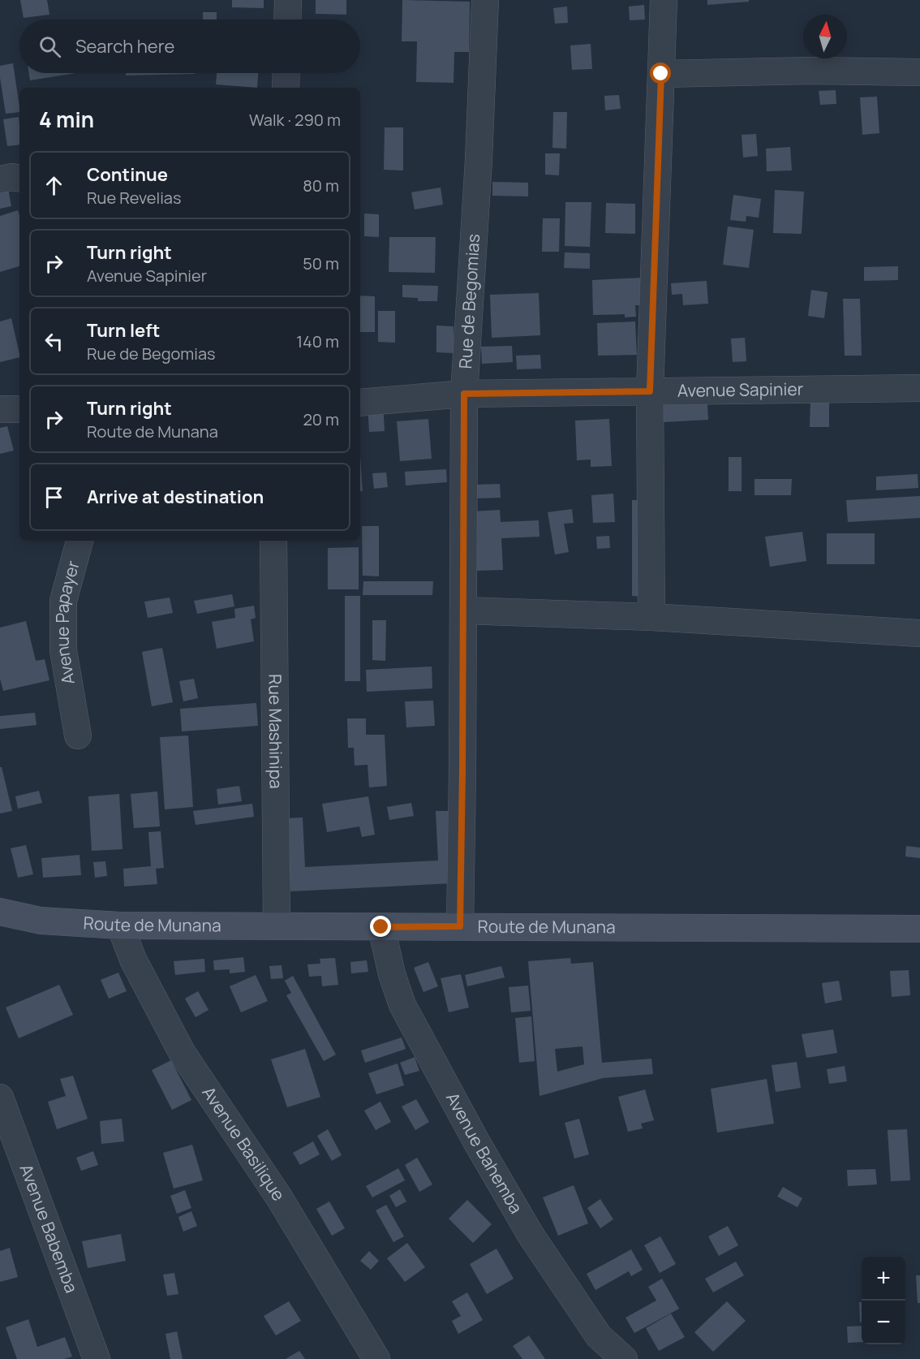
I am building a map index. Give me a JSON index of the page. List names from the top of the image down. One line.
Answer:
{"streets":{"main road":["Route de Munana"],"street":["Rue de Begomias","Avenue Sapinier","Avenue Papayer","Rue Mashinipa","Avenue Basilique","Avenue Bahemba","Avenue Babemba"]},"crossings":[["Rue de Begomias","Avenue Sapinier"],["Rue de Begomias","Route de Munana"],["Rue Mashinipa","Route de Munana"],["Route de Munana","Avenue Basilique"],["Route de Munana","Avenue Bahemba"]],"north":"top","page":{"search":"Search here","heading":["4 min","Walk · 290 m"],"list":[["Continue","Rue Revelias","80 m"],["Turn right","Avenue Sapinier","50 m"],["Turn left","Rue de Begomias","140 m"],["Turn right","Route de Munana","20 m"],"Arrive at destination"],"map_buttons":["+","−"]}}
